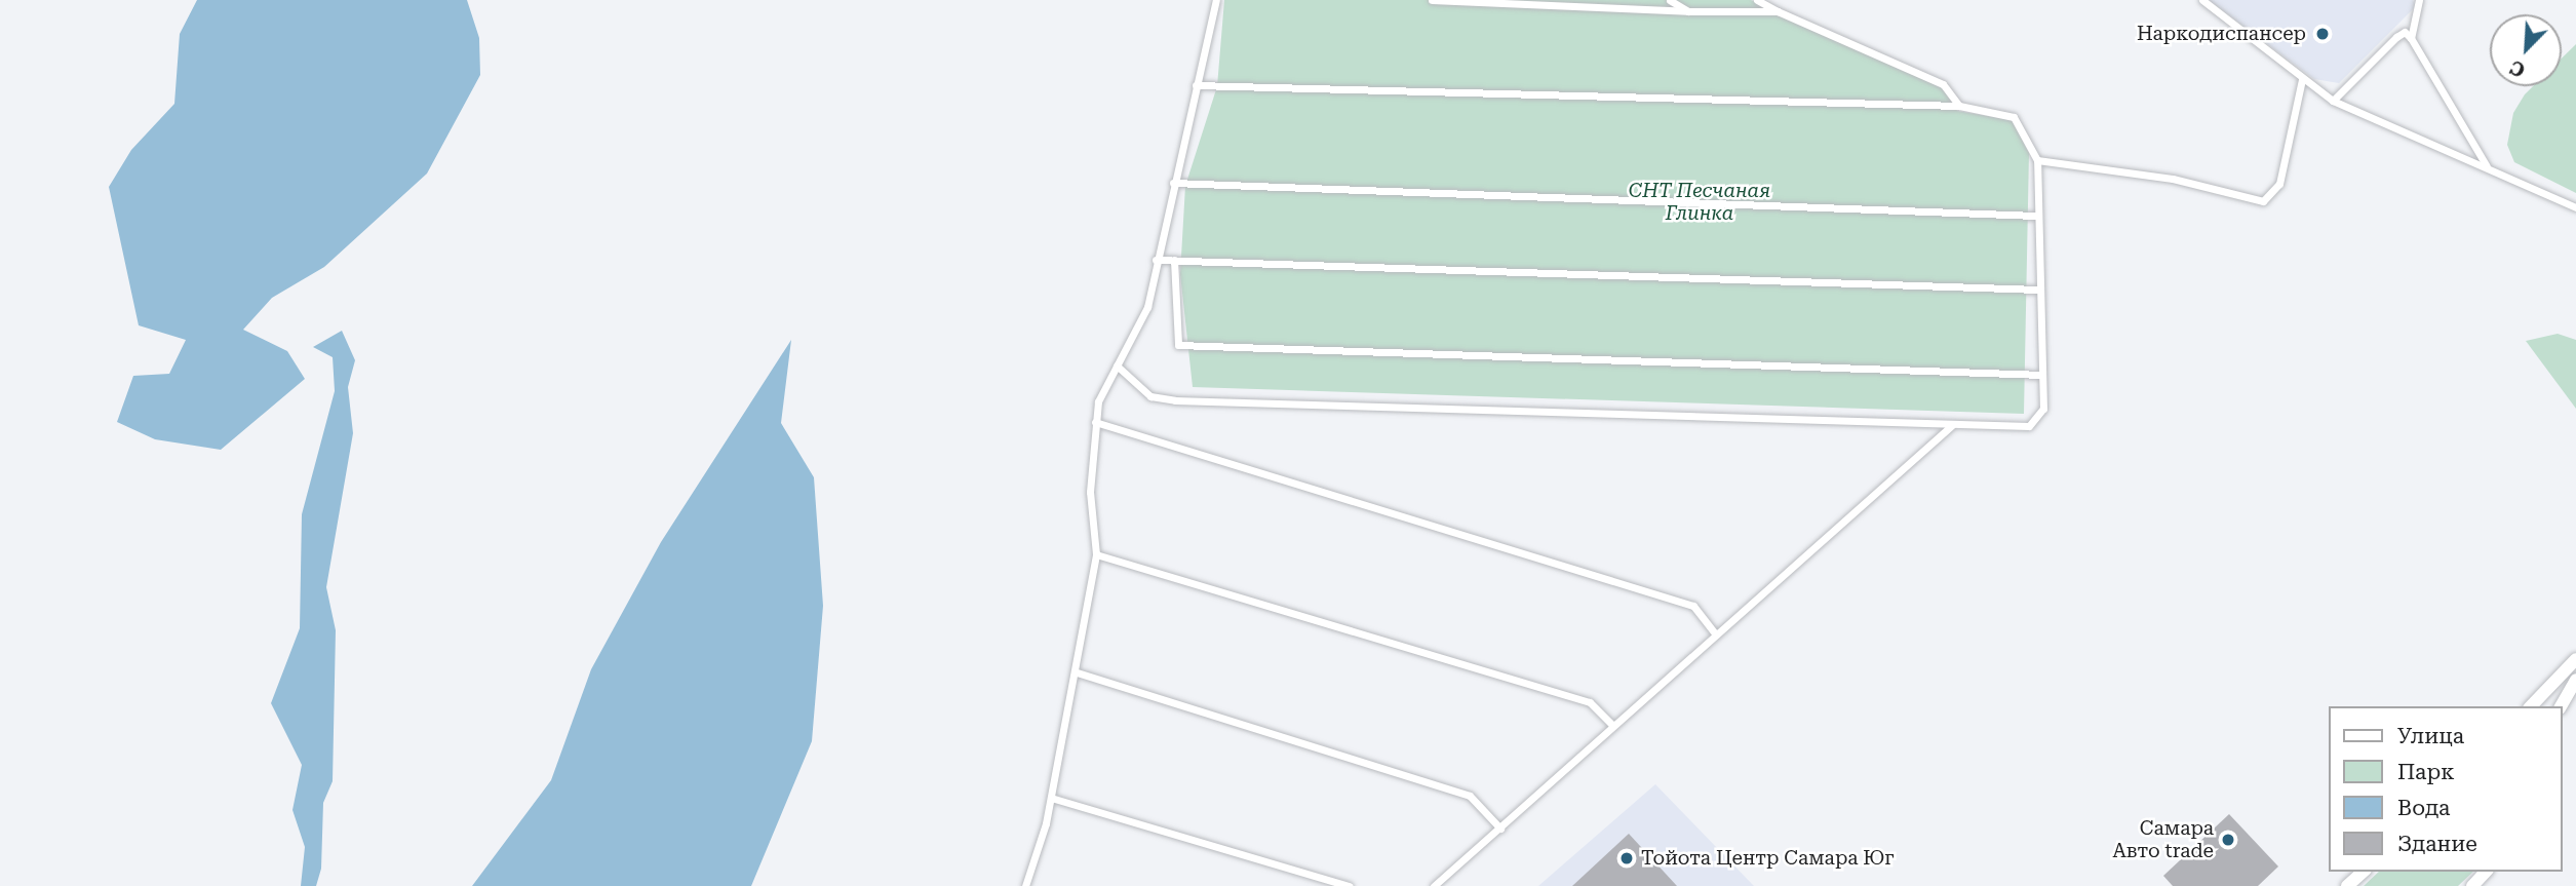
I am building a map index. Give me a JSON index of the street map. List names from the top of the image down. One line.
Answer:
{"parks":["СНТ Песчаная Глинка"],"places":["Наркодиспансер","Самара Авто trade","Тойота Центр Самара Юг"],"legend":["Улица","Парк","Вода","Здание"],"north":"bottom left"}
